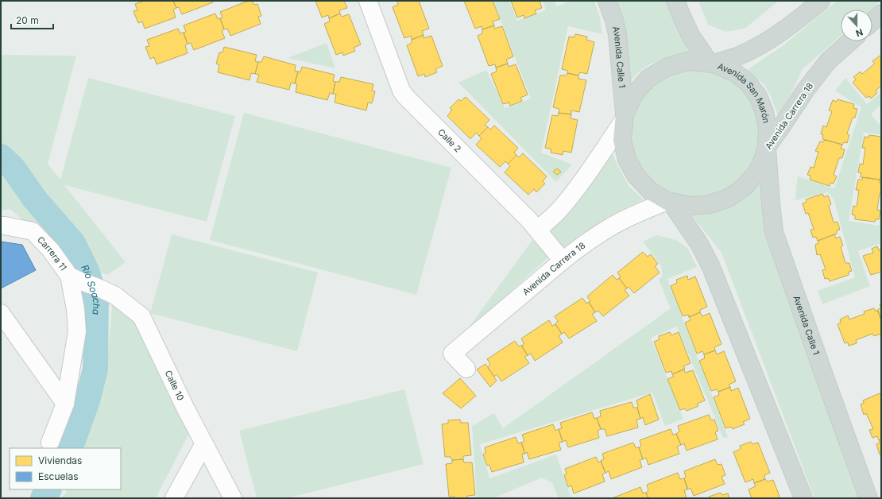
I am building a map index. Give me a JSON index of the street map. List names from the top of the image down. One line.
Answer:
{"streets":{"main road":["Avenida Calle 1","Avenida San Marón","Avenida Carrera 18"],"street":["Calle 2","Carrera 11","Calle 10"]},"crossings":[["Avenida Calle 1","Avenida San Marón"],["Avenida Calle 1","Avenida Carrera 18"],["Avenida San Marón","Avenida Carrera 18"],["Avenida Carrera 18","Calle 2"],["Carrera 11","Calle 10"]],"water":["Río Soacha"],"legend":["Viviendas","Escuelas"],"scale_bar":"20 m","north":"bottom"}
